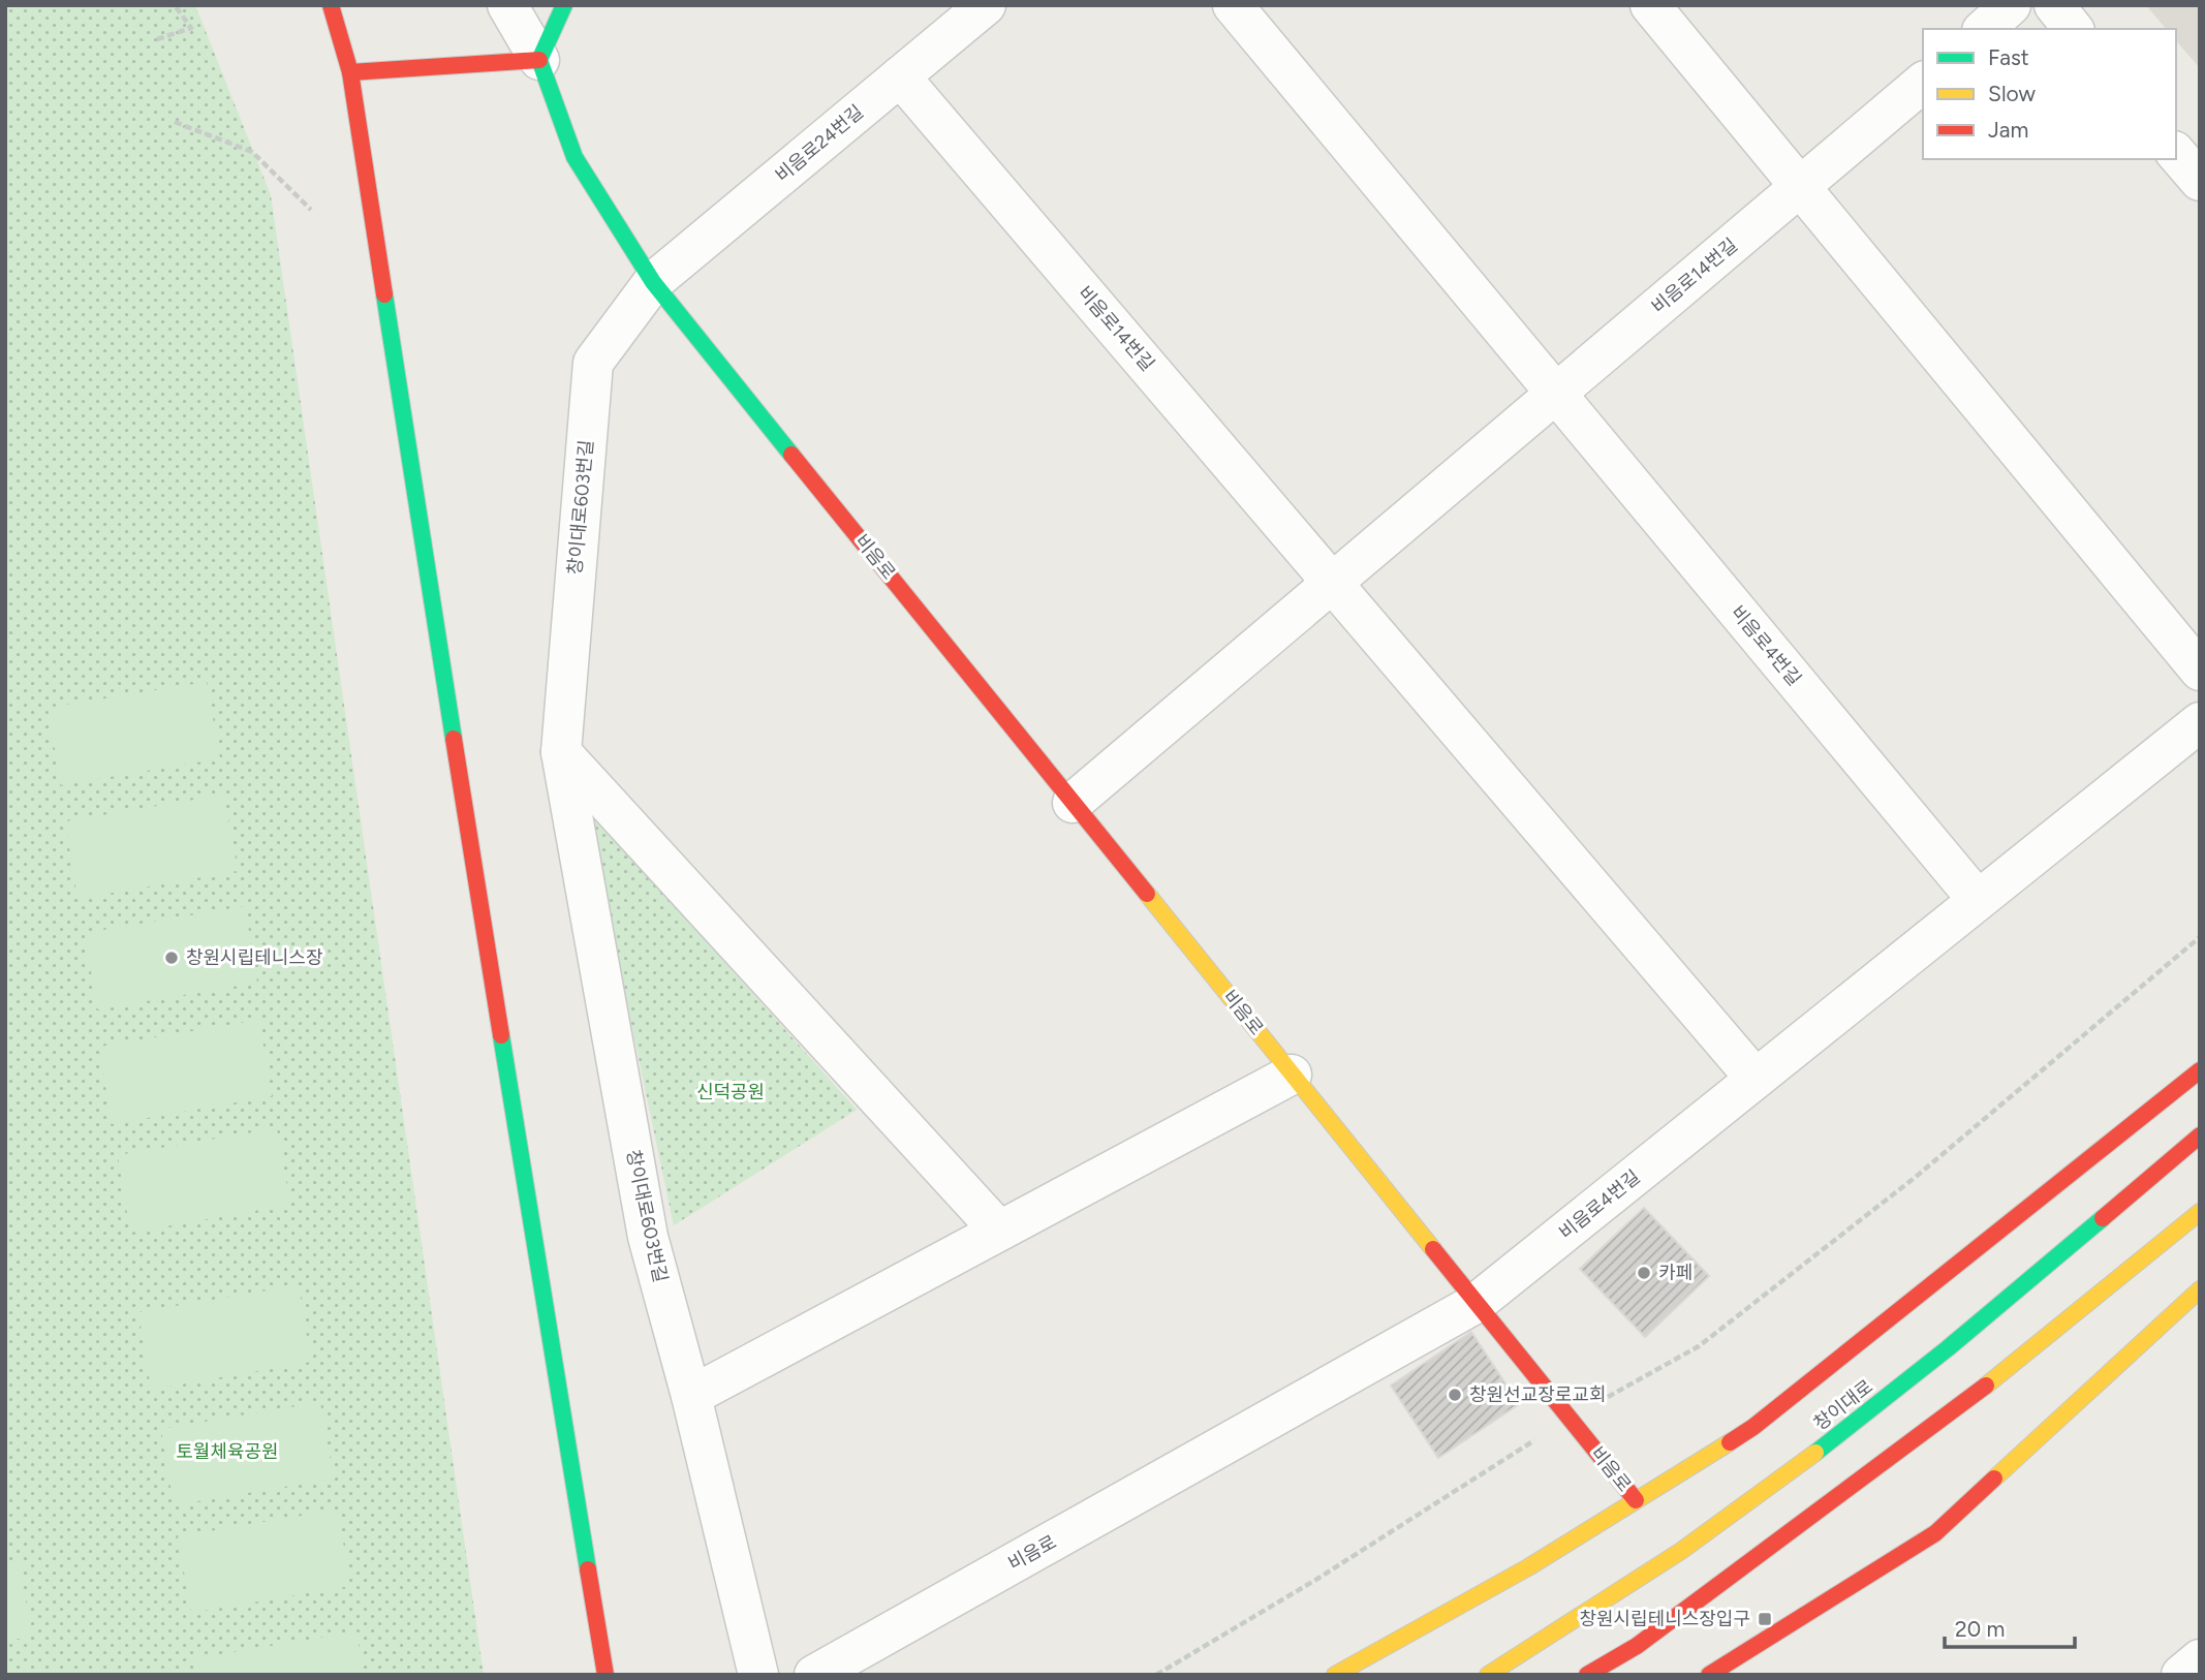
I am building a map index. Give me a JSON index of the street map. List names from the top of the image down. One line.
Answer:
{"streets":{"main road":["비음로","창이대로"],"street":["비음로24번길","비음로14번길","창이대로603번길","비음로4번길"]},"crossings":[["비음로24번길","비음로14번길"],["비음로24번길","창이대로603번길"],["비음로24번길","비음로"],["비음로14번길","비음로"],["비음로14번길","비음로4번길"],["창이대로603번길","비음로"],["비음로","비음로4번길"]],"parks":["신덕공원","토월체육공원"],"places":{"other":["창원시립테니스장","카페","창원선교장로교회"],"transit":["창원시립테니스장입구"]},"legend":["Fast","Slow","Jam"],"scale_bar":"20 m"}
